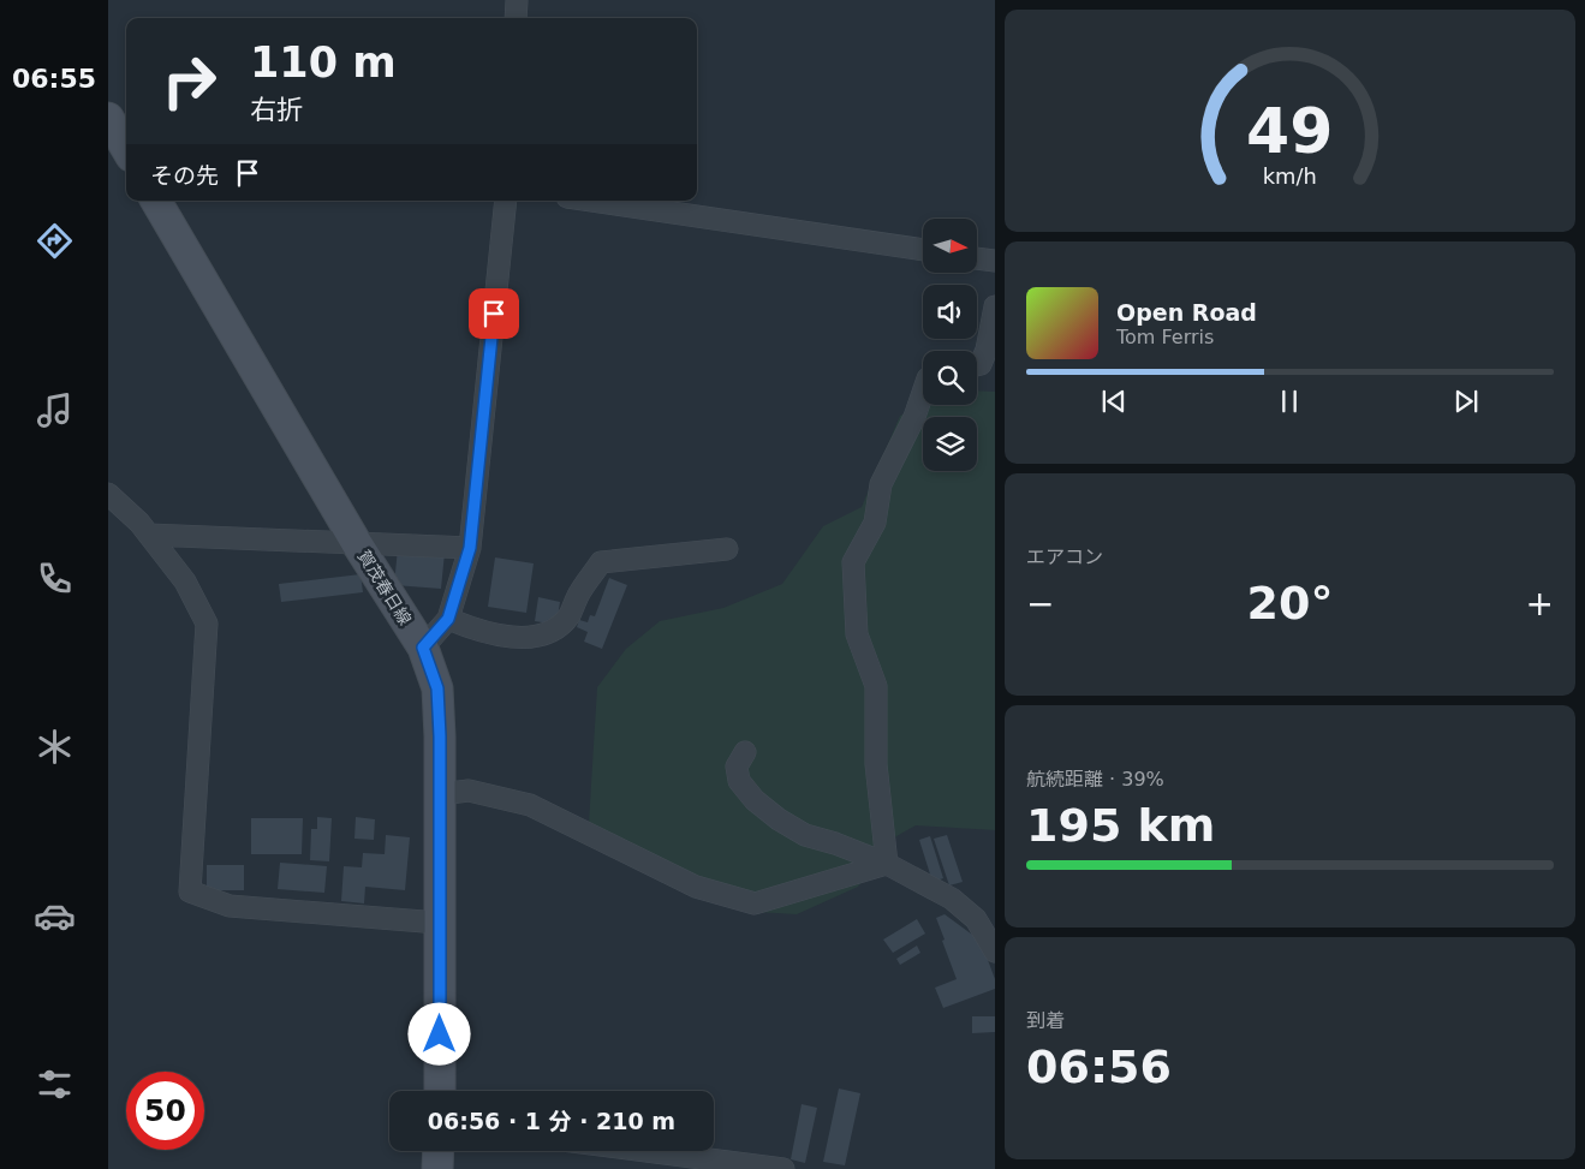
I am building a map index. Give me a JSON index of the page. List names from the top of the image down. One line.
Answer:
{"streets":{"main road":["賀茂春日線"]},"north":"right","page":{"tabs":"06:55","turn":["110 m","右折"],"then":"その先","song":["Open Road","Tom Ferris"],"tile":["エアコン",["航続距離 · 39%","195 km"],["到着","06:56"]],"heat":["−","20°","+"],"limit":"50","trip":"06:56 · 1 分 · 210 m","gauge":["49","km/h"]}}
